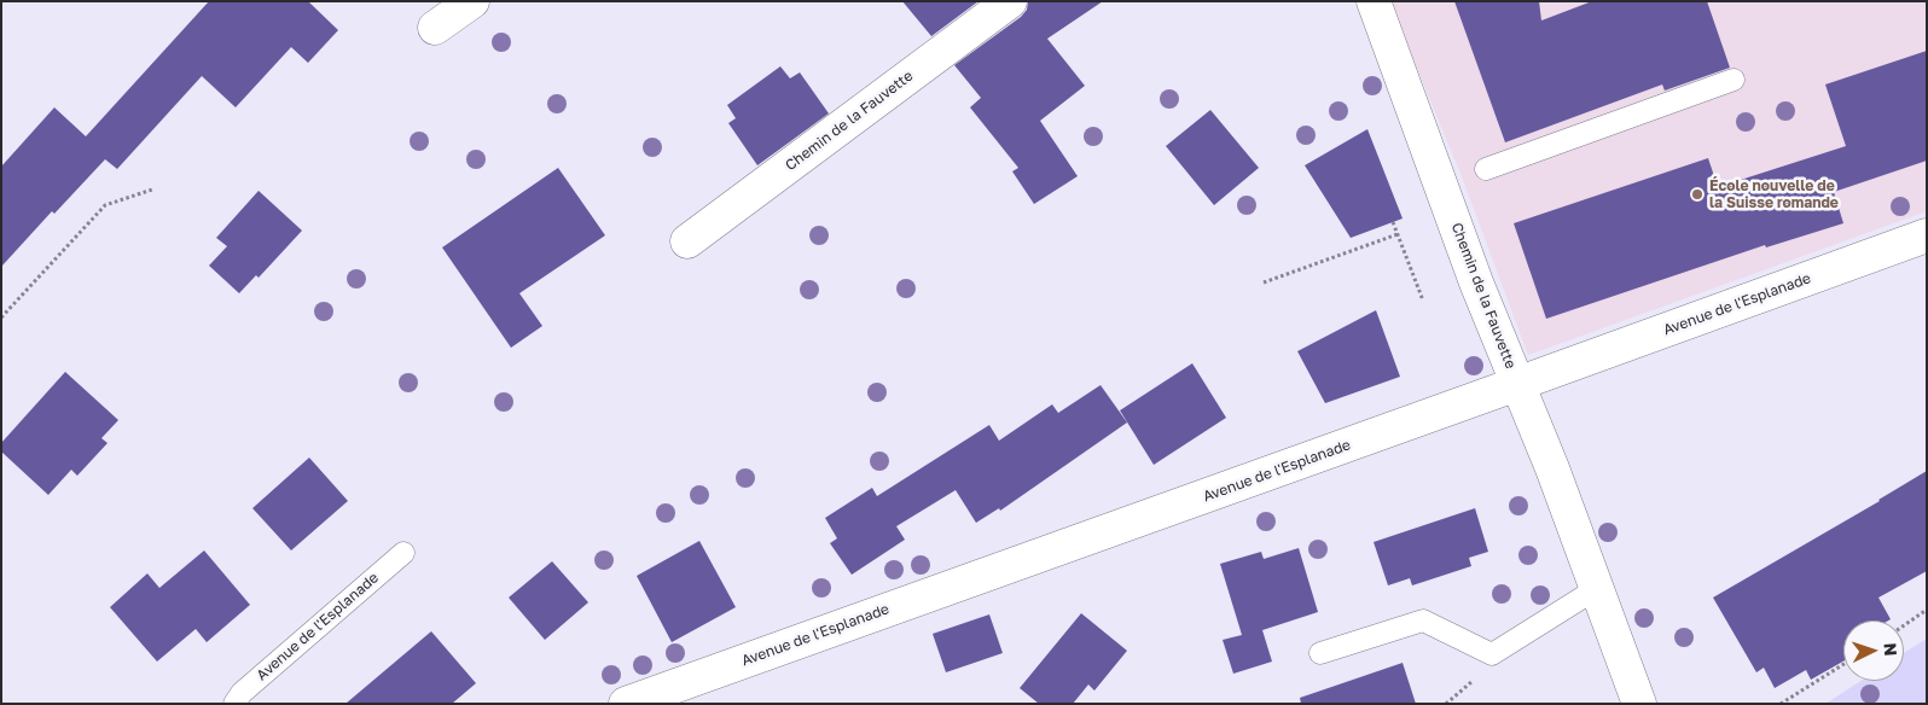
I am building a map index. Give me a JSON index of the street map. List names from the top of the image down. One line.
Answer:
{"streets":{"street":["Chemin de la Fauvette","Avenue de l'Esplanade"]},"crossings":[["Chemin de la Fauvette","Avenue de l'Esplanade"]],"places":["École nouvelle de la Suisse romande"],"north":"right"}
